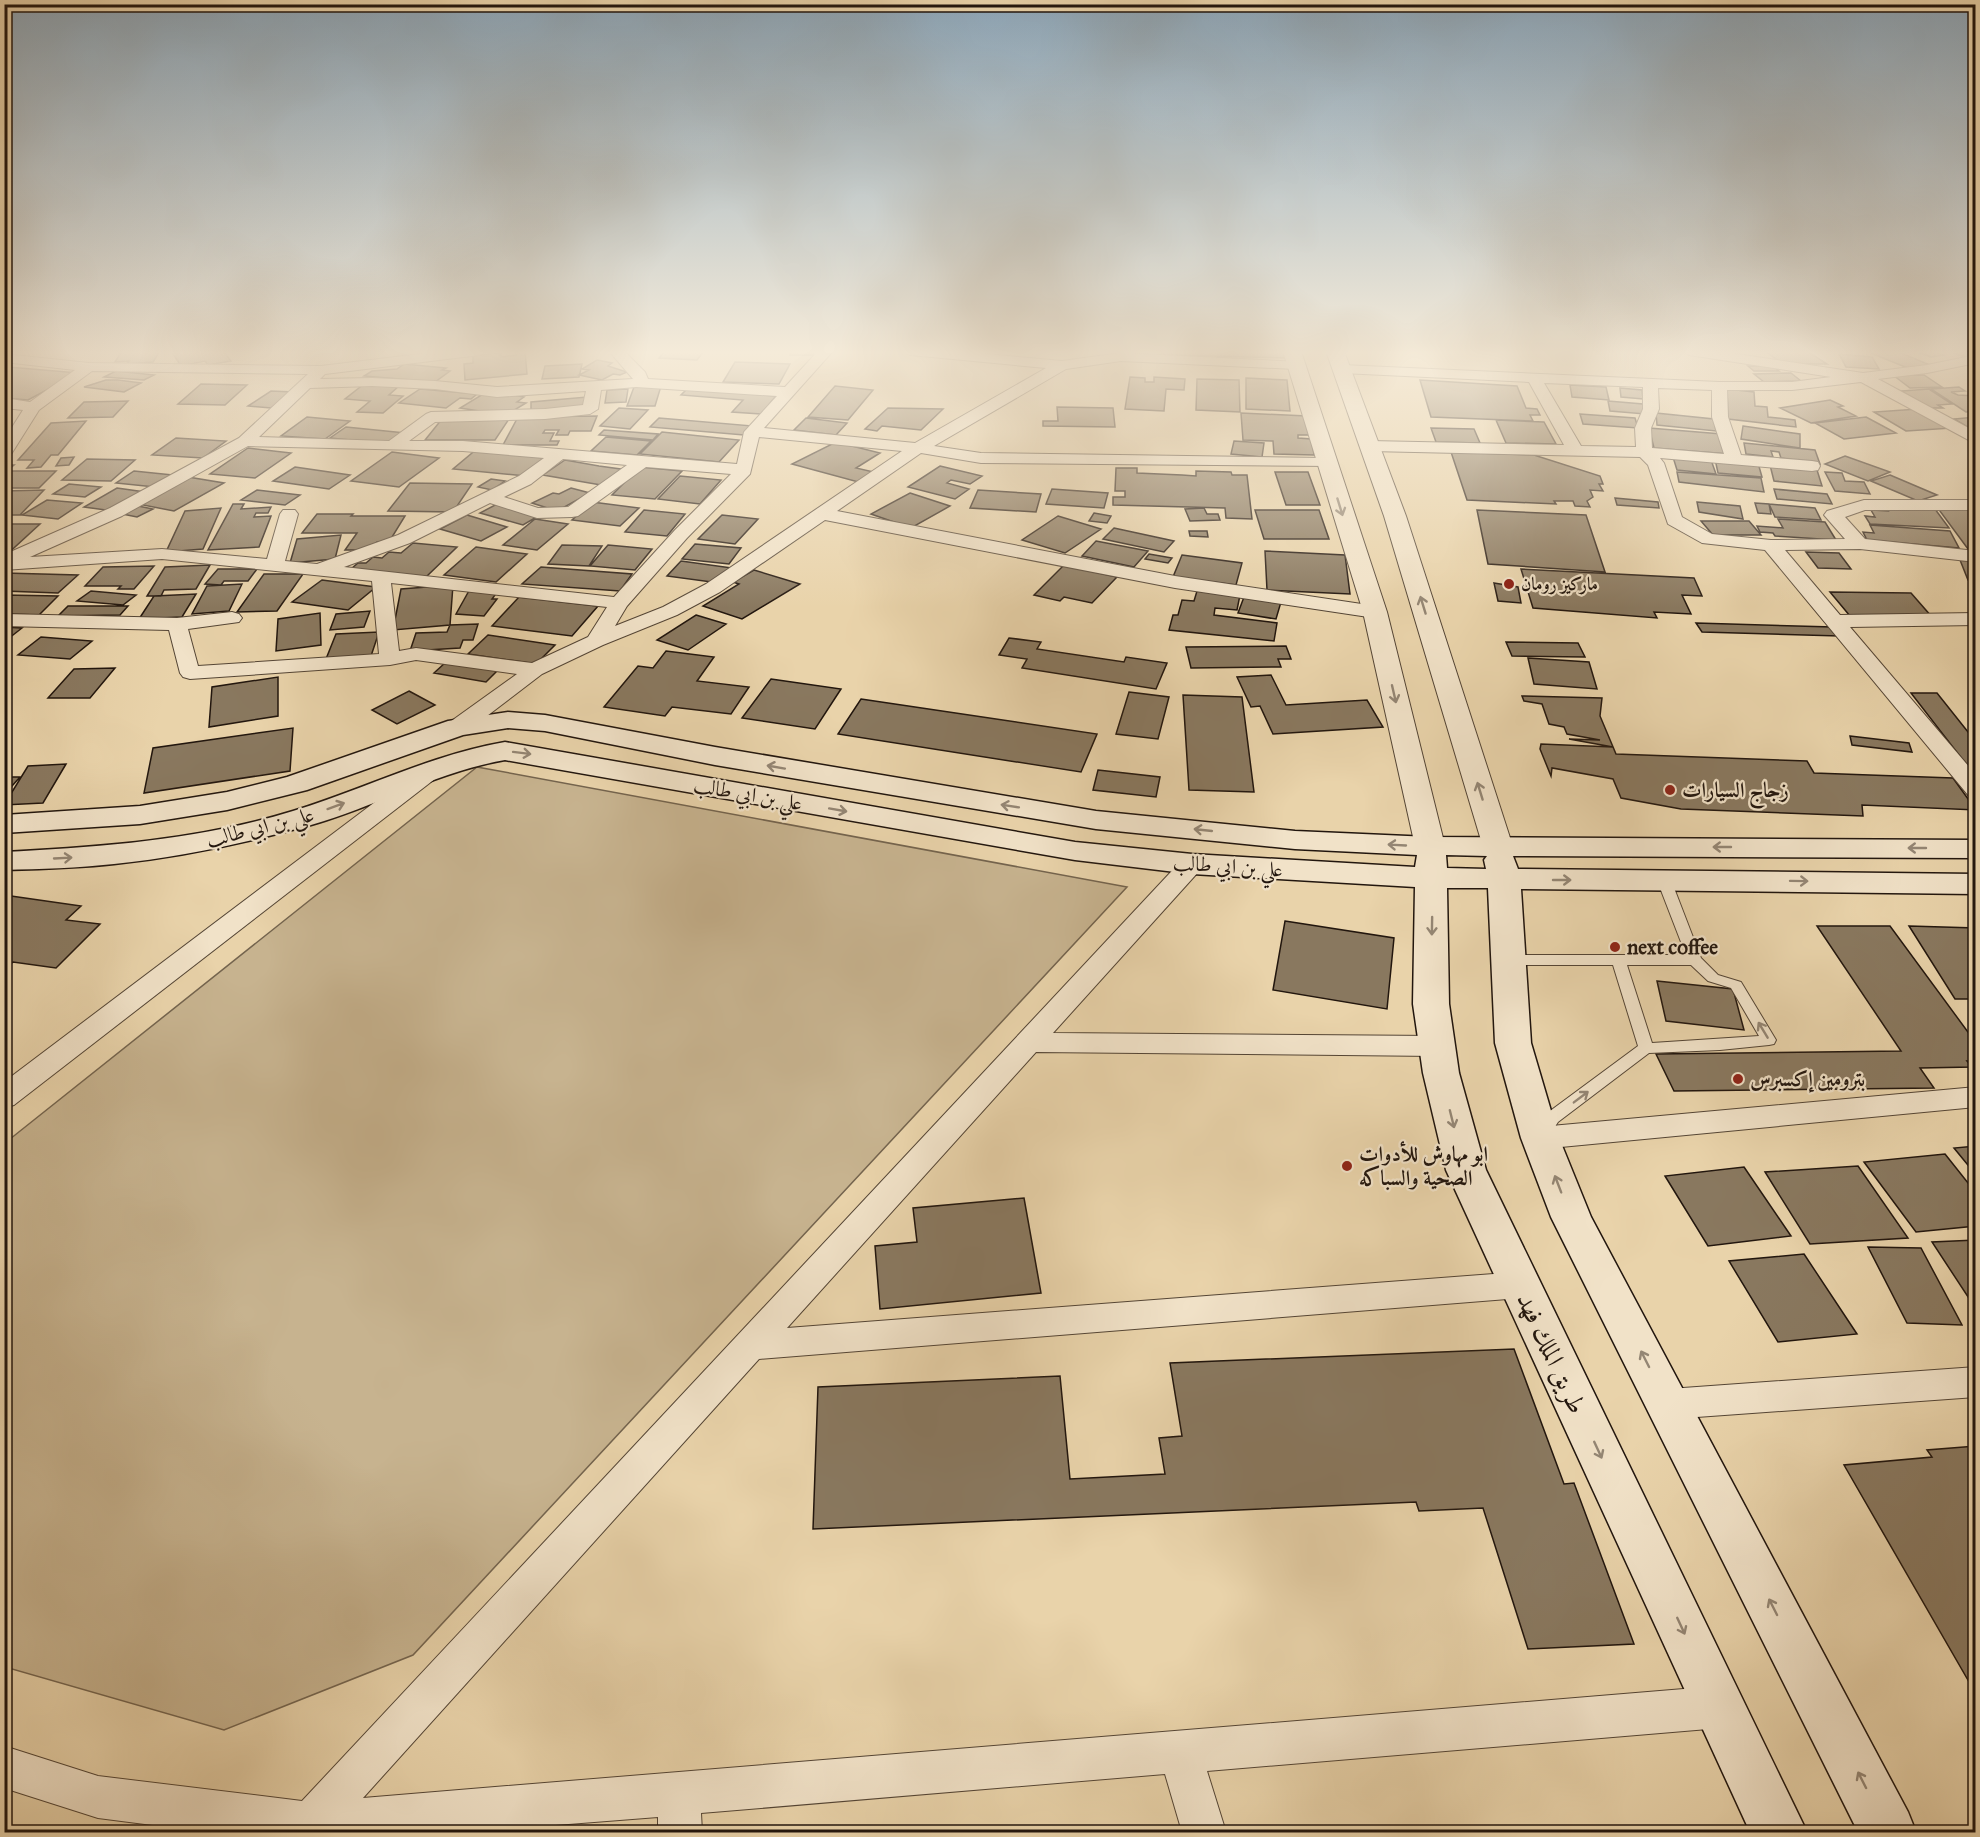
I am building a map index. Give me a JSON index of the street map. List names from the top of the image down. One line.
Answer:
{"streets":{"main road":["علي بن ابي طالب","طريق الملك فهد"]},"crossings":[["علي بن ابي طالب","طريق الملك فهد"]],"places":["ماركيز رومان","زجاج السيارات","next coffee","بترومين إكسبرس","ابو مهاوش للأدوات الصحية والسباكه"]}
